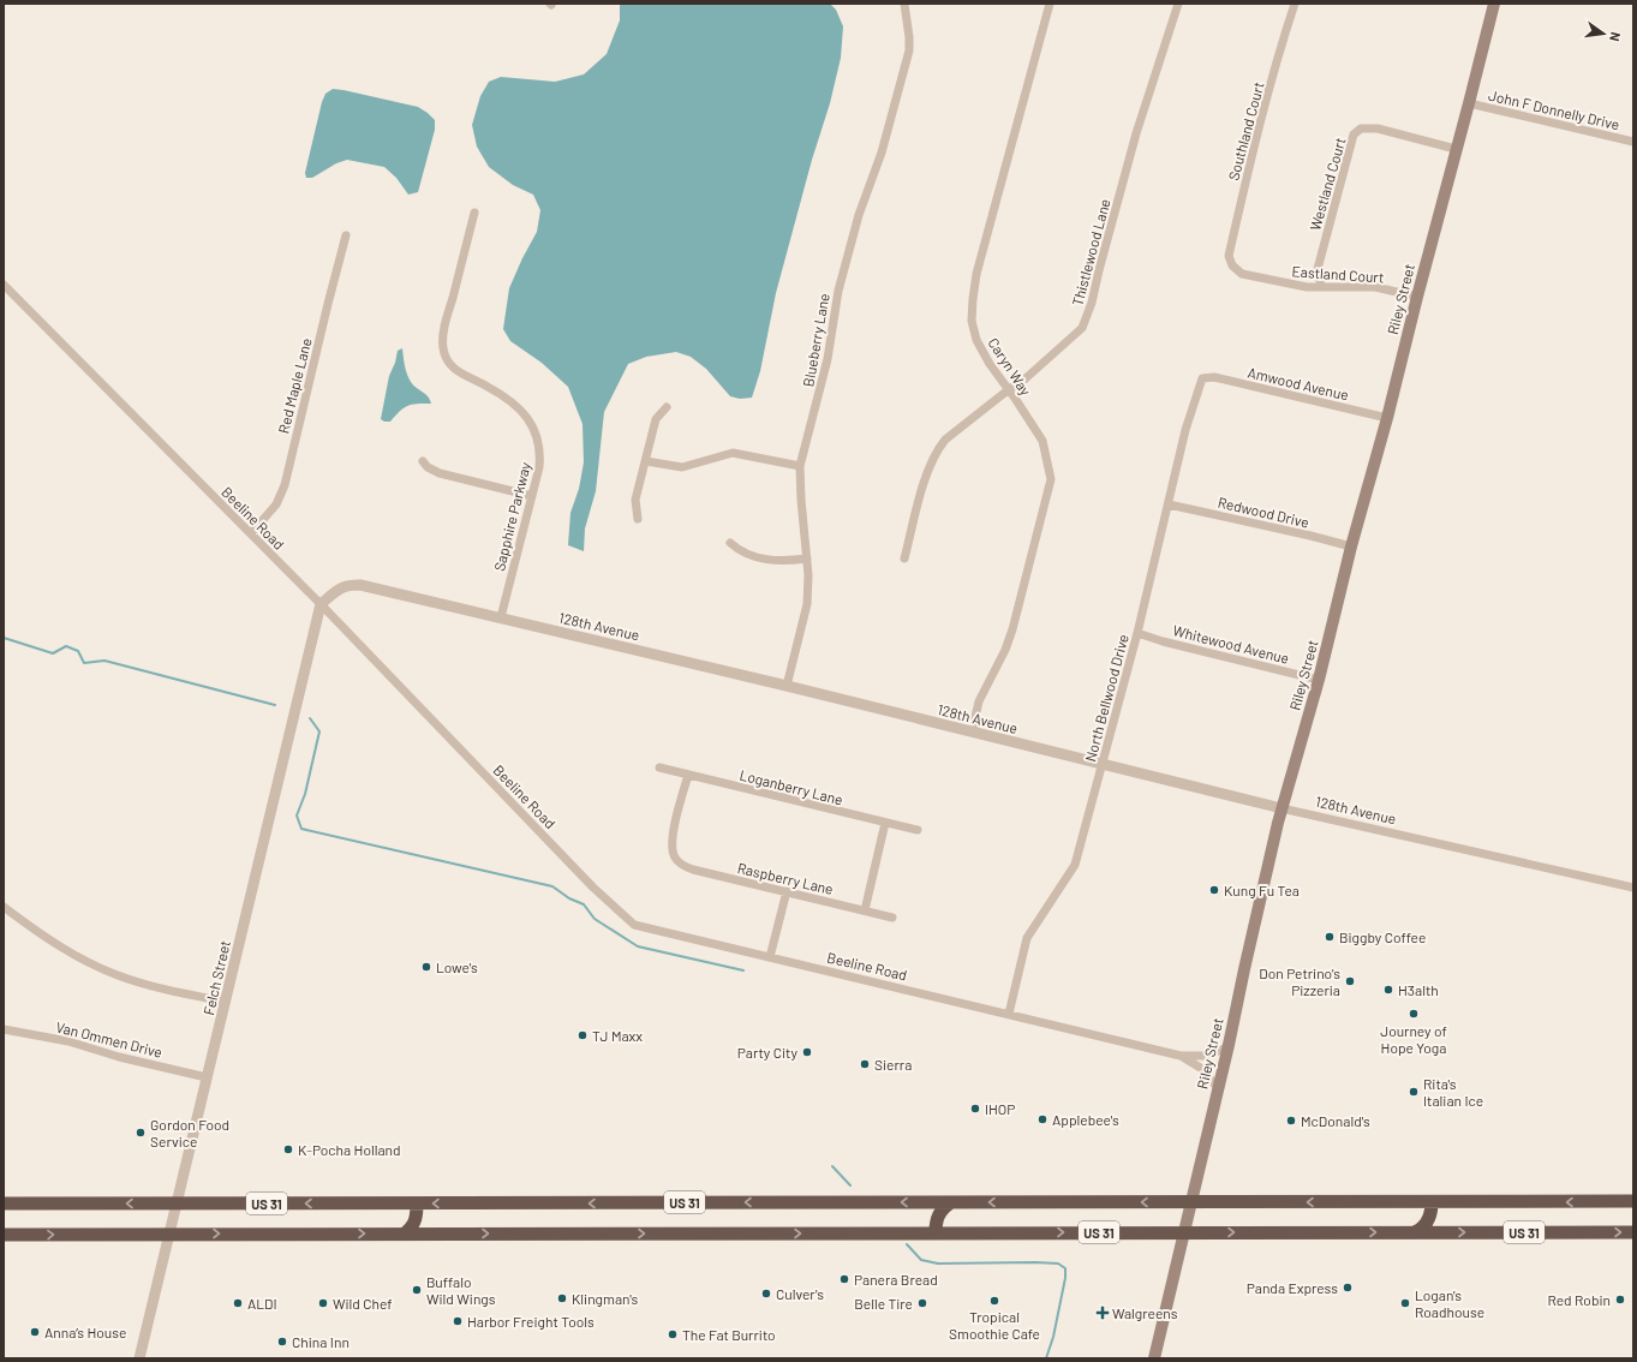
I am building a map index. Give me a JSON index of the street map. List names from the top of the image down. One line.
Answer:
{"streets":{"highway":["US 31"],"main road":["Riley Street"],"street":["John F Donnelly Drive","Southland Court","Westland Court","Thistlewood Lane","Eastland Court","Blueberry Lane","Caryn Way","Amwood Avenue","Red Maple Lane","Redwood Drive","Sapphire Parkway","Beeline Road","128th Avenue","Whitewood Avenue","North Bellwood Drive","Loganberry Lane","Raspberry Lane","Felch Street","Van Ommen Drive"]},"crossings":[["John F Donnelly Drive","Riley Street"],["Southland Court","Eastland Court"],["Westland Court","Eastland Court"],["Westland Court","Riley Street"],["Thistlewood Lane","Caryn Way"],["Eastland Court","Riley Street"],["Riley Street","Amwood Avenue"],["Riley Street","Redwood Drive"],["Riley Street","Beeline Road"],["Riley Street","128th Avenue"],["Riley Street","Whitewood Avenue"],["Riley Street","US 31"],["Blueberry Lane","128th Avenue"],["Caryn Way","128th Avenue"],["Amwood Avenue","North Bellwood Drive"],["Red Maple Lane","Beeline Road"],["Redwood Drive","North Bellwood Drive"],["Sapphire Parkway","128th Avenue"],["Beeline Road","128th Avenue"],["Beeline Road","North Bellwood Drive"],["Beeline Road","Felch Street"],["128th Avenue","North Bellwood Drive"],["128th Avenue","Felch Street"],["Whitewood Avenue","North Bellwood Drive"],["Loganberry Lane","Raspberry Lane"],["Felch Street","Van Ommen Drive"],["Felch Street","US 31"]],"places":{"other":["Kung Fu Tea","Biggby Coffee","Lowe's","Don Petrino's Pizzeria","H3alth","Journey of Hope Yoga","TJ Maxx","Party City","Sierra","Rita's Italian Ice","IHOP","Applebee's","McDonald's","Gordon Food Service","K-Pocha Holland","Panera Bread","Panda Express","Buffalo Wild Wings","Culver's","Klingman's","Red Robin","Tropical Smoothie Cafe","ALDI","Wild Chef","Belle Tire","Logan's Roadhouse","Harbor Freight Tools","Anna’s House","The Fat Burrito","China Inn"],"health":["Walgreens"]},"north":"right"}
